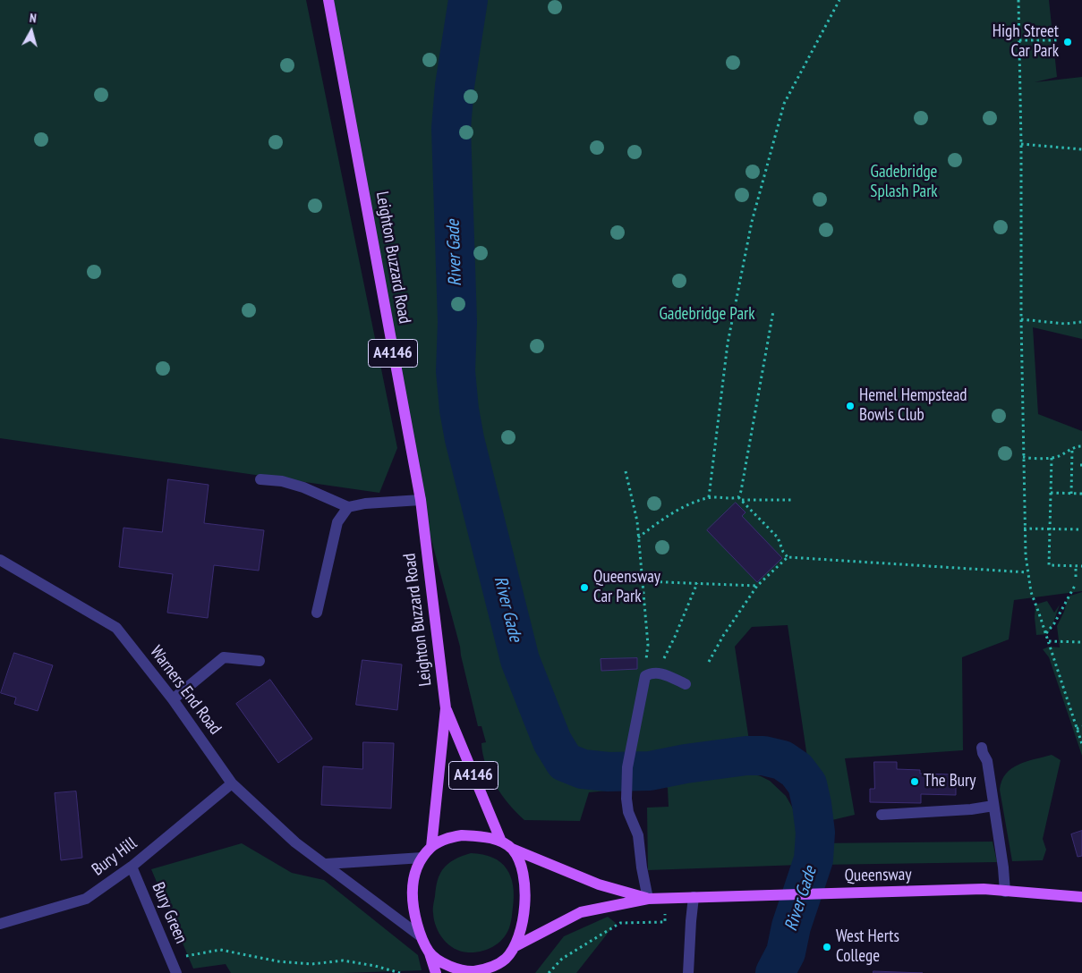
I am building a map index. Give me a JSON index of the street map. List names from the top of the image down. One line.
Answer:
{"streets":{"main road":["Leighton Buzzard Road","A4146","Queensway"],"street":["Warners End Road","Bury Hill","Bury Green"]},"crossings":[["Leighton Buzzard Road","Warners End Road"],["Leighton Buzzard Road","Queensway"],["Warners End Road","Bury Hill"],["Warners End Road","Queensway"],["Bury Hill","Bury Green"]],"water":["River Gade"],"parks":["Gadebridge Splash Park","Gadebridge Park"],"places":["High Street Car Park","Hemel Hempstead Bowls Club","Queensway Car Park","The Bury","West Herts College"],"north":"top"}
